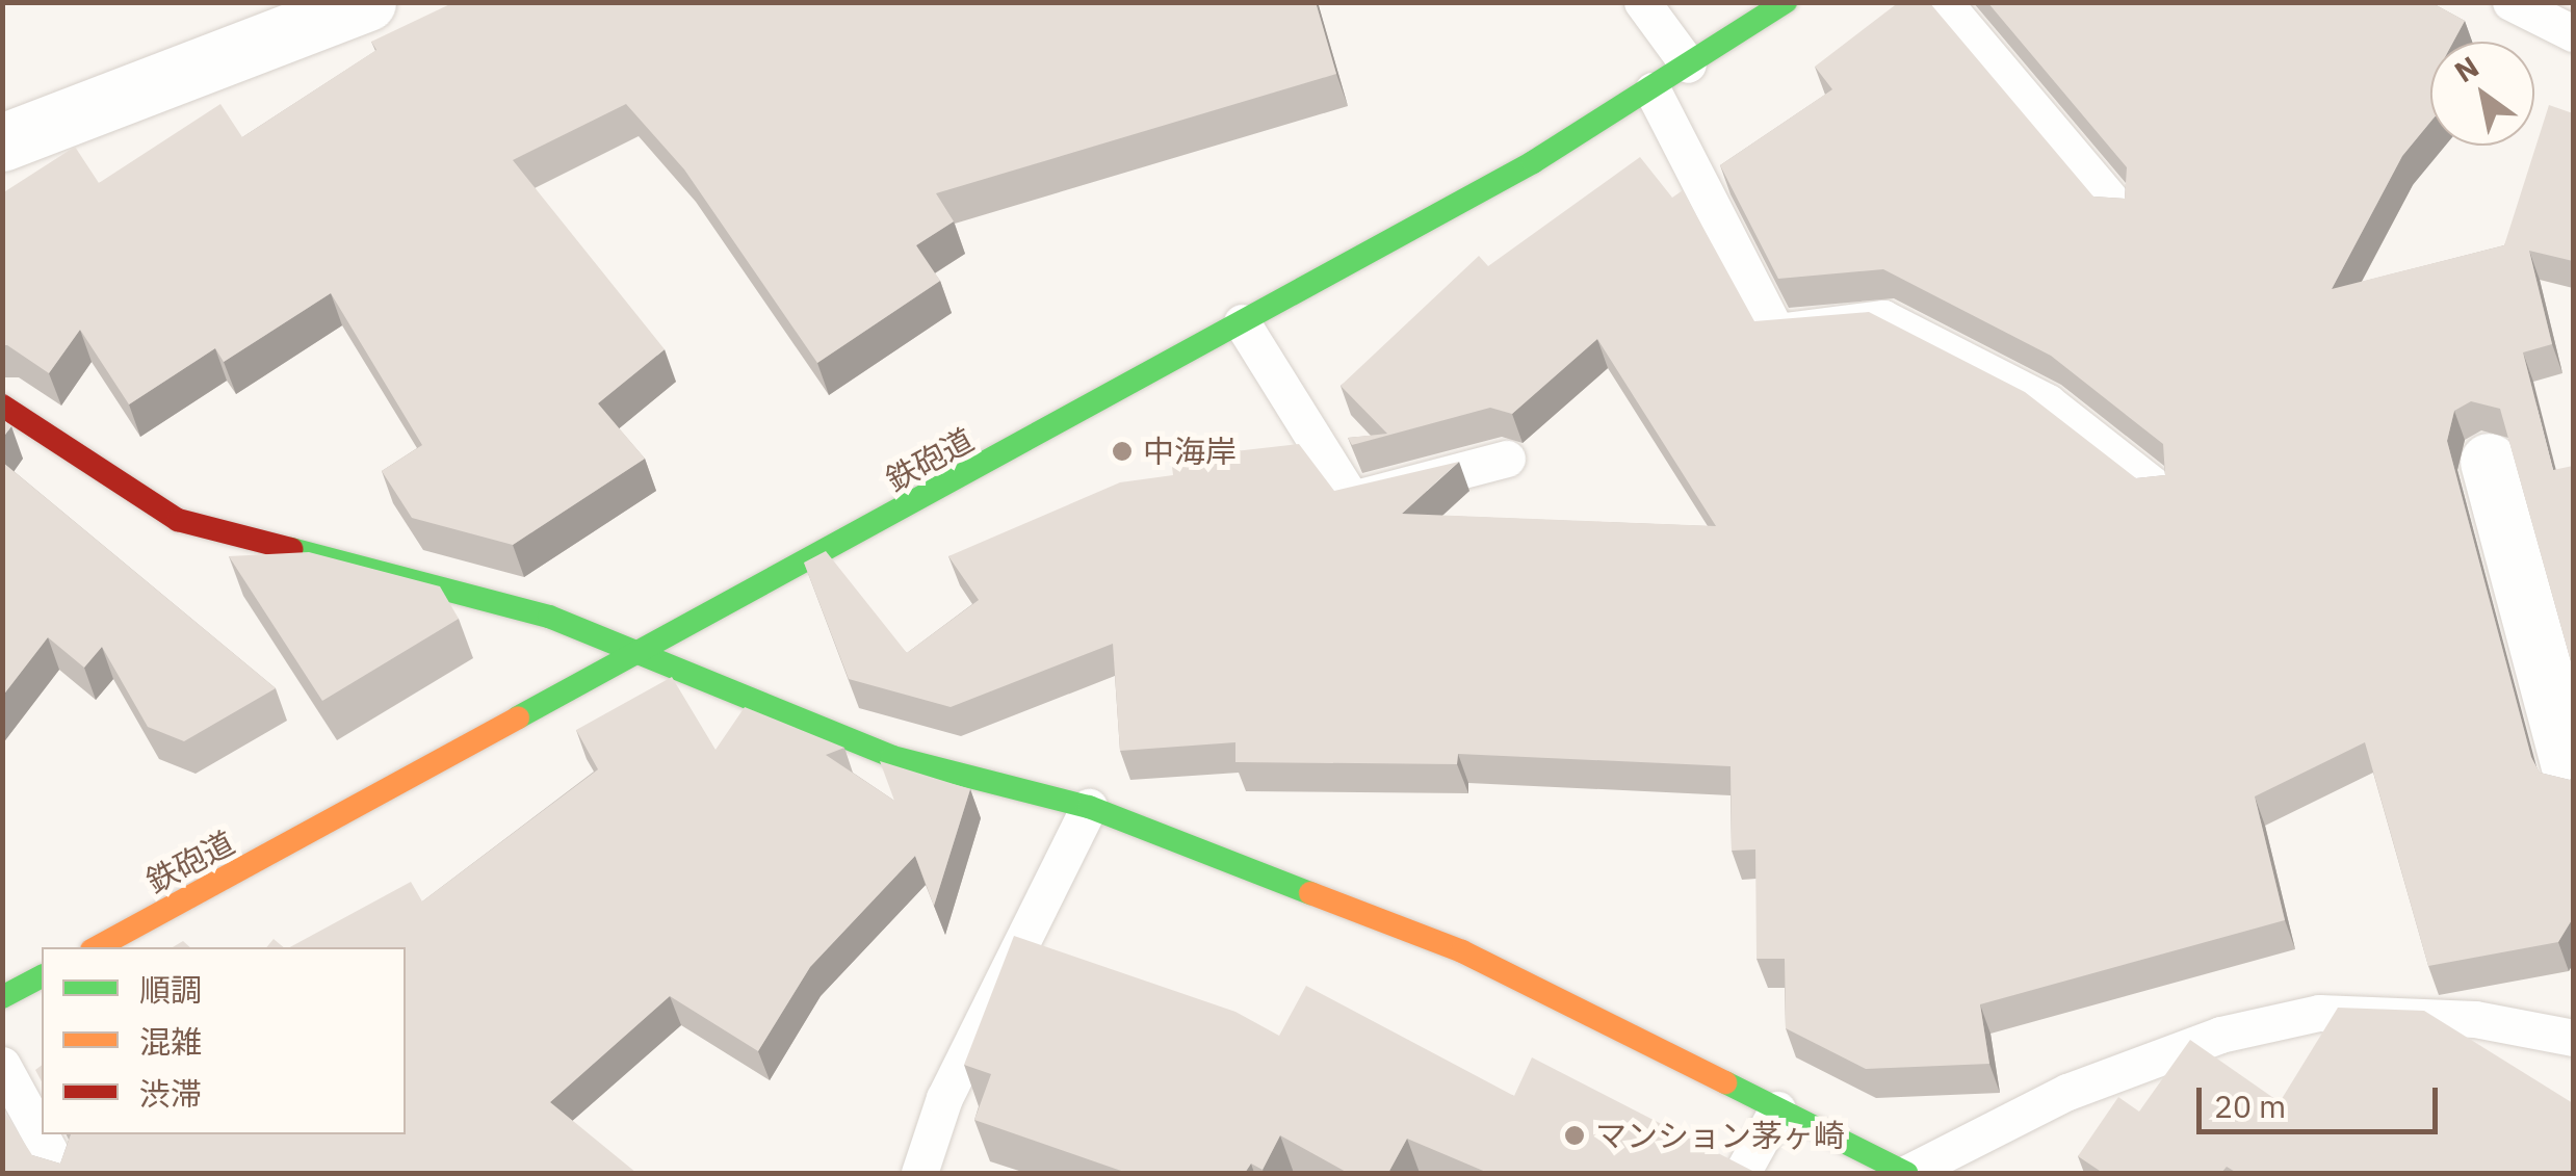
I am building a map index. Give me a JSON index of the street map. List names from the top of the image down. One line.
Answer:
{"streets":{"street":["鉄砲道"]},"places":["中海岸","マンション茅ヶ崎"],"legend":["順調","混雑","渋滞"],"scale_bar":"20 m","north":"top left"}
